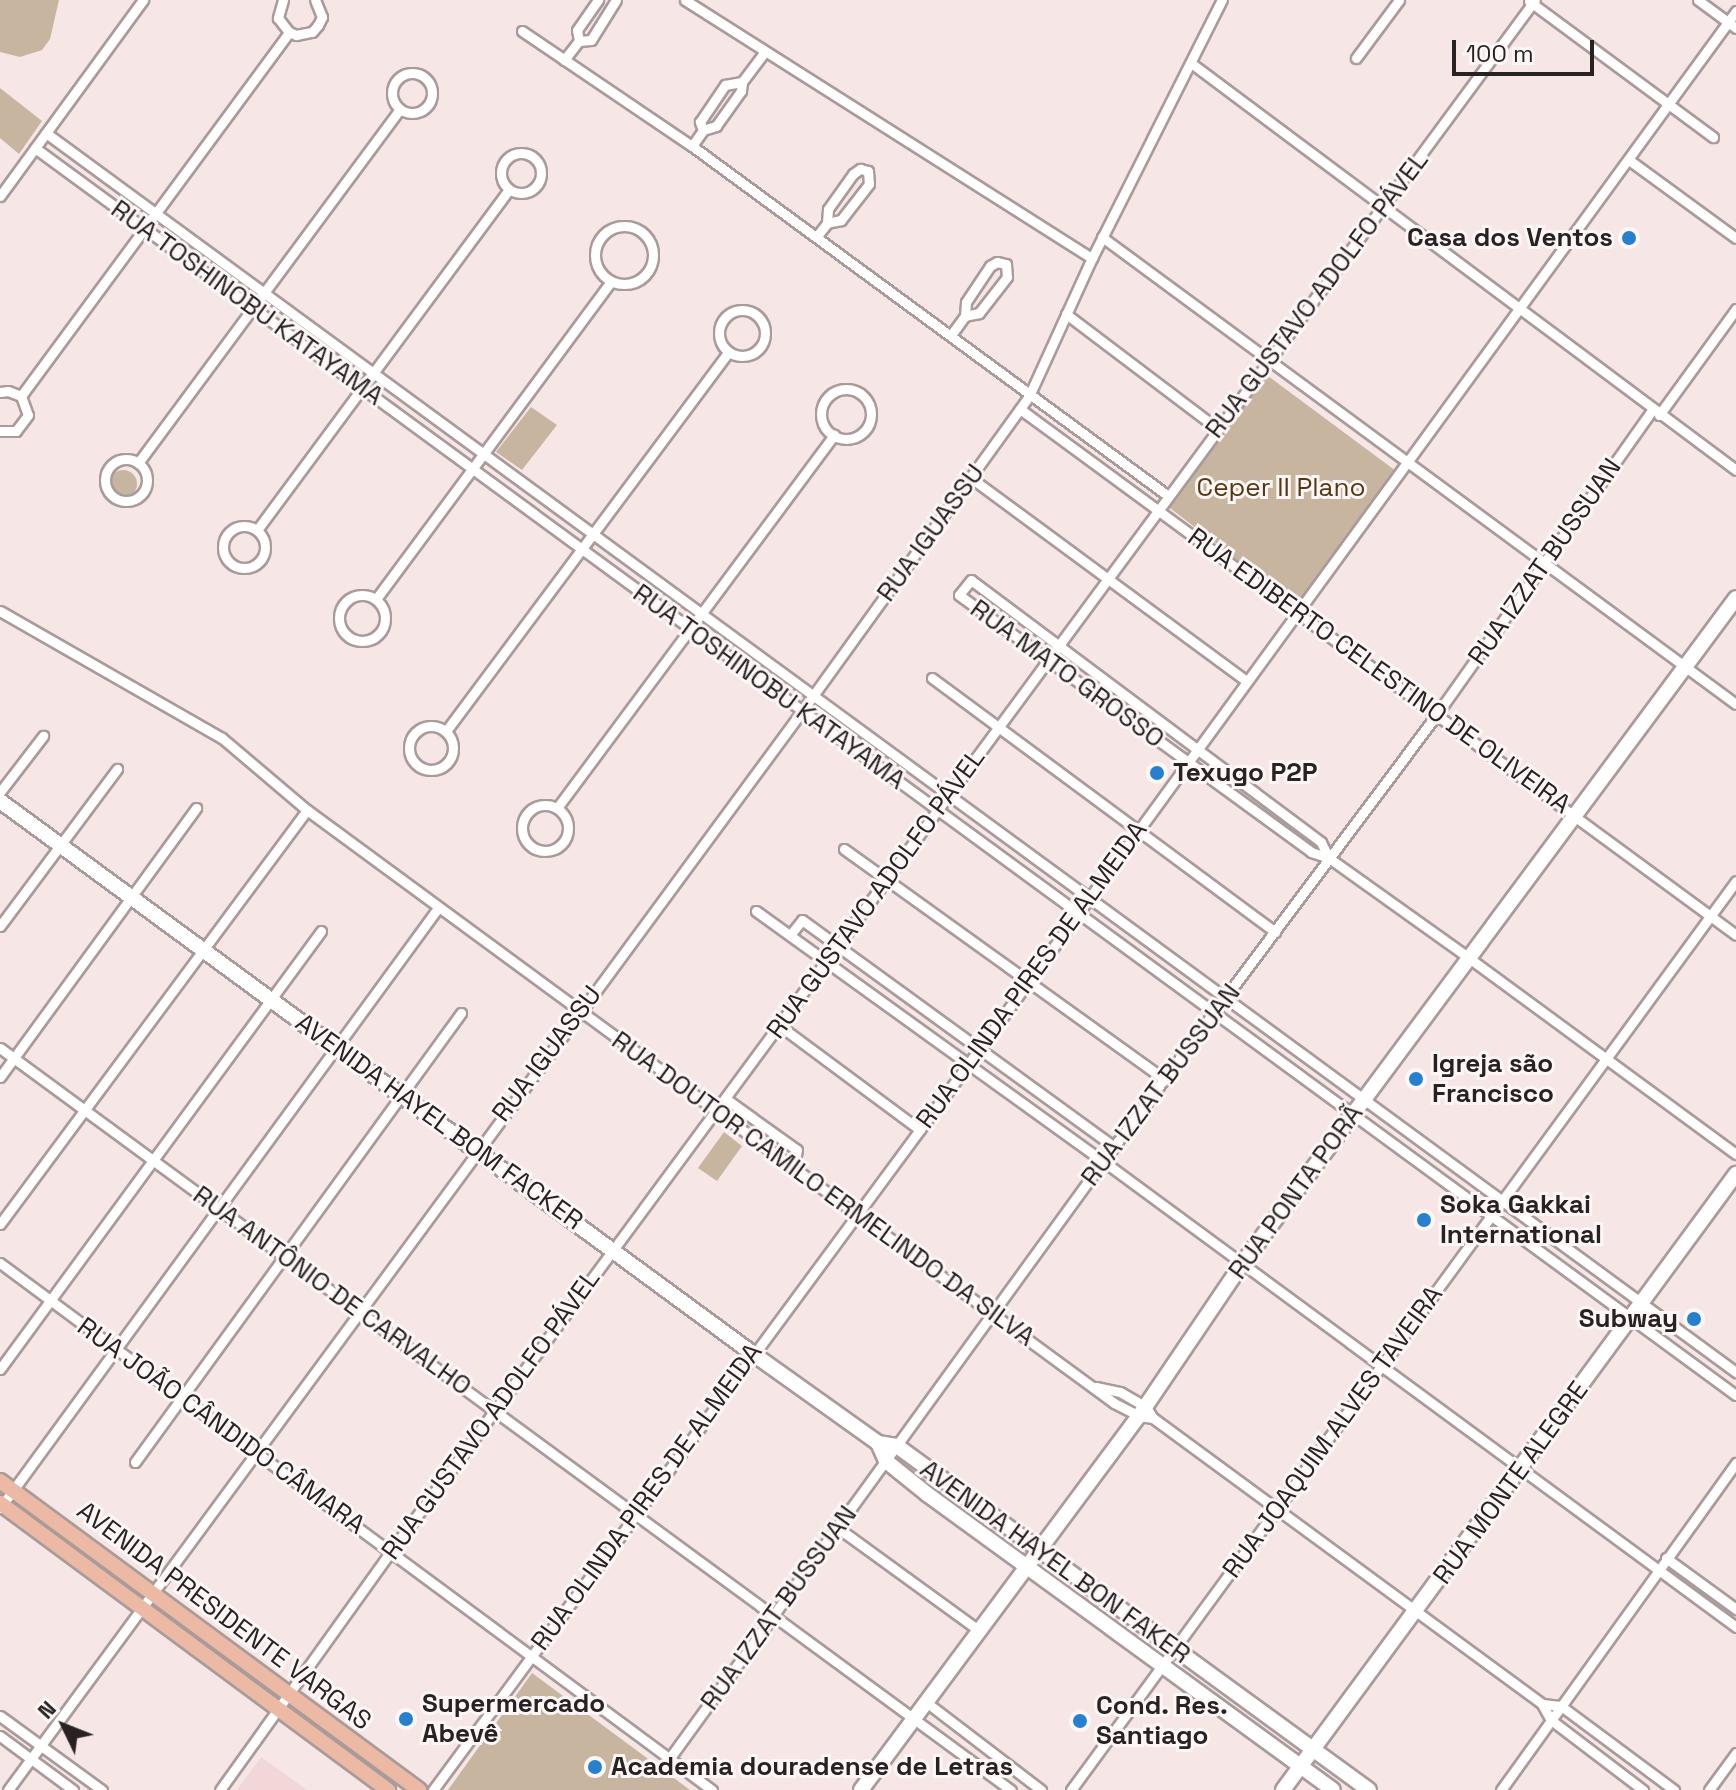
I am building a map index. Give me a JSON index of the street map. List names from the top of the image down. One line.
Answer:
{"streets":{"main road":["AVENIDA PRESIDENTE VARGAS"],"street":["RUA GUSTAVO ADOLFO PÁVEL","RUA TOSHINOBU KATAYAMA","RUA IGUASSU","RUA IZZAT BUSSUAN","RUA EDIBERTO CELESTINO DE OLIVEIRA","RUA MATO GROSSO","RUA OLINDA PIRES DE ALMEIDA","AVENIDA HAYEL BOM FACKER","RUA DOUTOR CAMILO ERMELINDO DA SILVA","RUA PONTA PORÃ","RUA ANTÔNIO DE CARVALHO","RUA JOÃO CÂNDIDO CÂMARA","RUA JOAQUIM ALVES TAVEIRA","RUA MONTE ALEGRE","AVENIDA HAYEL BON FAKER"]},"crossings":[["RUA GUSTAVO ADOLFO PÁVEL","RUA TOSHINOBU KATAYAMA"],["RUA GUSTAVO ADOLFO PÁVEL","RUA EDIBERTO CELESTINO DE OLIVEIRA"],["RUA GUSTAVO ADOLFO PÁVEL","RUA MATO GROSSO"],["RUA GUSTAVO ADOLFO PÁVEL","AVENIDA HAYEL BOM FACKER"],["RUA GUSTAVO ADOLFO PÁVEL","RUA DOUTOR CAMILO ERMELINDO DA SILVA"],["RUA GUSTAVO ADOLFO PÁVEL","RUA ANTÔNIO DE CARVALHO"],["RUA GUSTAVO ADOLFO PÁVEL","RUA JOÃO CÂNDIDO CÂMARA"],["RUA GUSTAVO ADOLFO PÁVEL","AVENIDA PRESIDENTE VARGAS"],["RUA TOSHINOBU KATAYAMA","RUA IGUASSU"],["RUA TOSHINOBU KATAYAMA","RUA IZZAT BUSSUAN"],["RUA TOSHINOBU KATAYAMA","RUA OLINDA PIRES DE ALMEIDA"],["RUA TOSHINOBU KATAYAMA","RUA PONTA PORÃ"],["RUA TOSHINOBU KATAYAMA","RUA JOAQUIM ALVES TAVEIRA"],["RUA TOSHINOBU KATAYAMA","RUA MONTE ALEGRE"],["RUA IGUASSU","RUA EDIBERTO CELESTINO DE OLIVEIRA"],["RUA IGUASSU","AVENIDA HAYEL BOM FACKER"],["RUA IGUASSU","RUA DOUTOR CAMILO ERMELINDO DA SILVA"],["RUA IGUASSU","RUA ANTÔNIO DE CARVALHO"],["RUA IGUASSU","RUA JOÃO CÂNDIDO CÂMARA"],["RUA IGUASSU","AVENIDA PRESIDENTE VARGAS"],["RUA IZZAT BUSSUAN","RUA EDIBERTO CELESTINO DE OLIVEIRA"],["RUA IZZAT BUSSUAN","RUA MATO GROSSO"],["RUA IZZAT BUSSUAN","AVENIDA HAYEL BOM FACKER"],["RUA IZZAT BUSSUAN","RUA DOUTOR CAMILO ERMELINDO DA SILVA"],["RUA IZZAT BUSSUAN","RUA ANTÔNIO DE CARVALHO"],["RUA IZZAT BUSSUAN","RUA JOÃO CÂNDIDO CÂMARA"],["RUA IZZAT BUSSUAN","AVENIDA HAYEL BON FAKER"],["RUA EDIBERTO CELESTINO DE OLIVEIRA","RUA OLINDA PIRES DE ALMEIDA"],["RUA EDIBERTO CELESTINO DE OLIVEIRA","RUA PONTA PORÃ"],["RUA EDIBERTO CELESTINO DE OLIVEIRA","RUA JOAQUIM ALVES TAVEIRA"],["RUA MATO GROSSO","RUA OLINDA PIRES DE ALMEIDA"],["RUA MATO GROSSO","RUA PONTA PORÃ"],["RUA MATO GROSSO","RUA JOAQUIM ALVES TAVEIRA"],["RUA OLINDA PIRES DE ALMEIDA","AVENIDA HAYEL BOM FACKER"],["RUA OLINDA PIRES DE ALMEIDA","RUA DOUTOR CAMILO ERMELINDO DA SILVA"],["RUA OLINDA PIRES DE ALMEIDA","RUA ANTÔNIO DE CARVALHO"],["RUA OLINDA PIRES DE ALMEIDA","RUA JOÃO CÂNDIDO CÂMARA"],["AVENIDA HAYEL BOM FACKER","AVENIDA HAYEL BON FAKER"],["RUA DOUTOR CAMILO ERMELINDO DA SILVA","RUA PONTA PORÃ"],["RUA DOUTOR CAMILO ERMELINDO DA SILVA","RUA JOAQUIM ALVES TAVEIRA"],["RUA DOUTOR CAMILO ERMELINDO DA SILVA","RUA MONTE ALEGRE"],["RUA PONTA PORÃ","RUA ANTÔNIO DE CARVALHO"],["RUA PONTA PORÃ","AVENIDA HAYEL BON FAKER"],["RUA JOAQUIM ALVES TAVEIRA","AVENIDA HAYEL BON FAKER"],["RUA MONTE ALEGRE","AVENIDA HAYEL BON FAKER"]],"parks":["Ceper II Plano"],"places":["Casa dos Ventos","Texugo P2P","Igreja são Francisco","Soka Gakkai International","Subway","Supermercado Abevê","Cond. Res. Santiago","Academia douradense de Letras"],"scale_bar":"100 m","north":"top left"}
